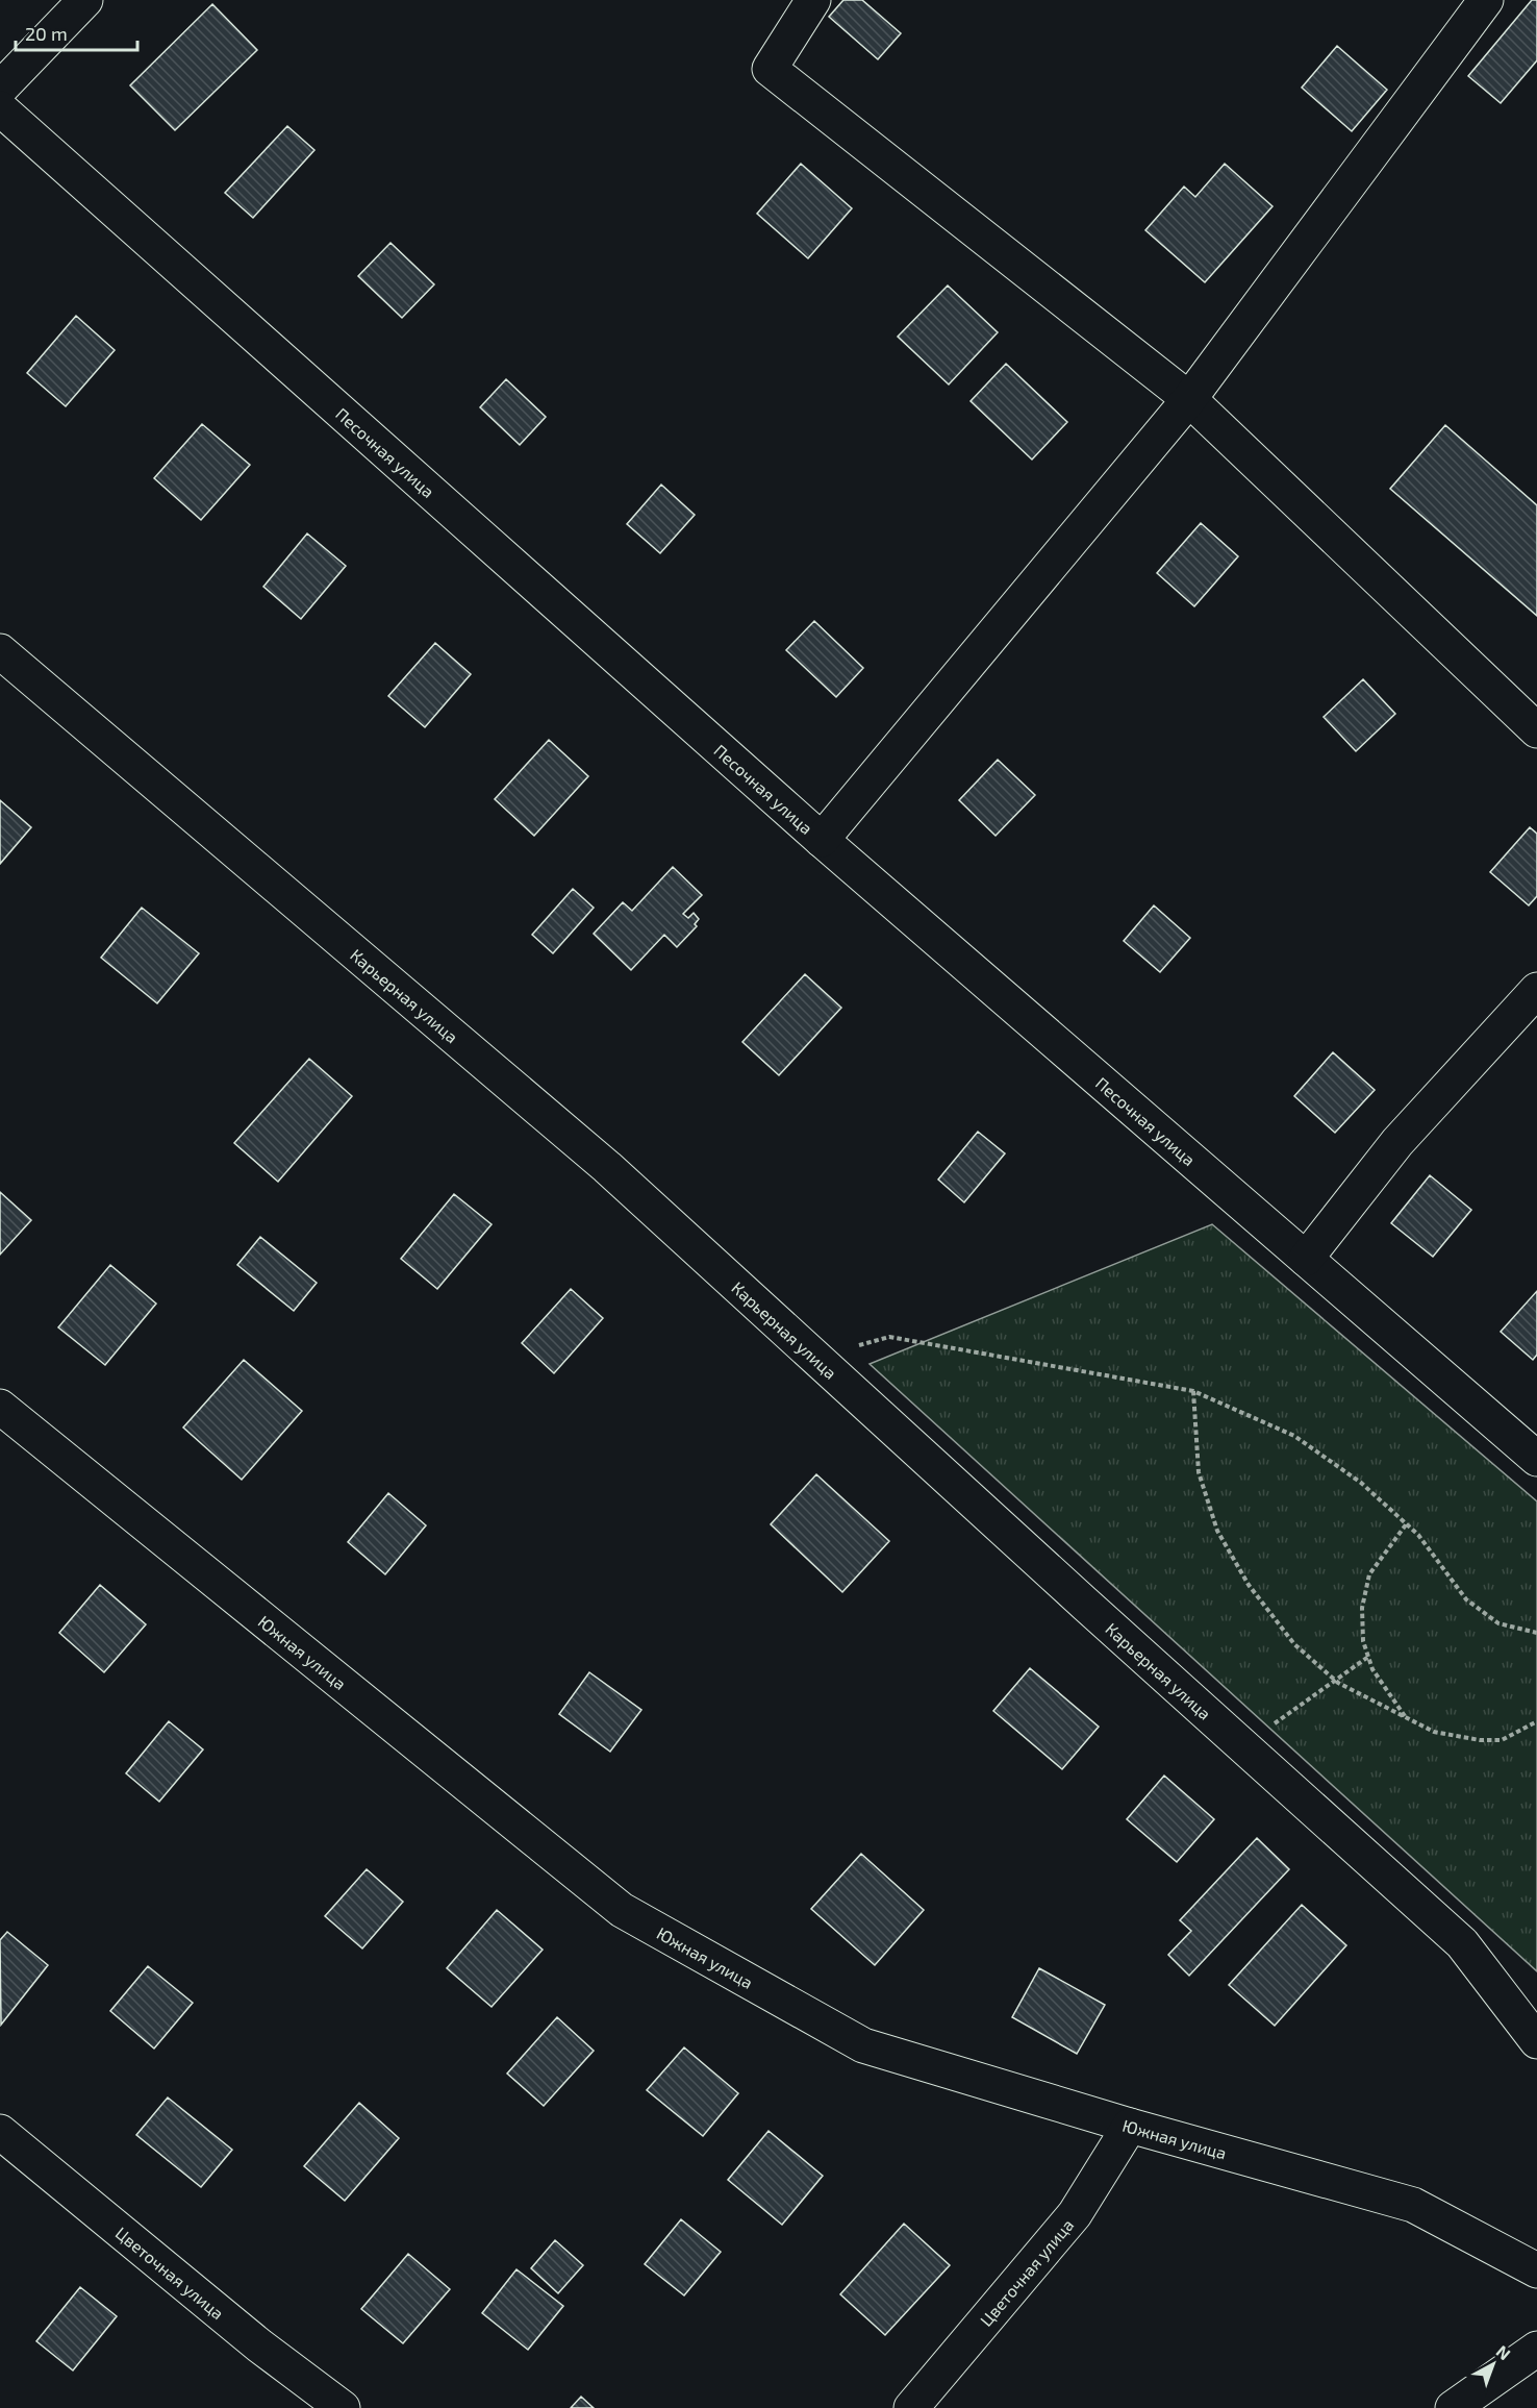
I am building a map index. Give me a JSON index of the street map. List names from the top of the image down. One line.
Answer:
{"streets":{"street":["Песочная улица","Карьерная улица","Южная улица","Цветочная улица"]},"crossings":[["Южная улица","Цветочная улица"]],"scale_bar":"20 m","north":"top right"}
